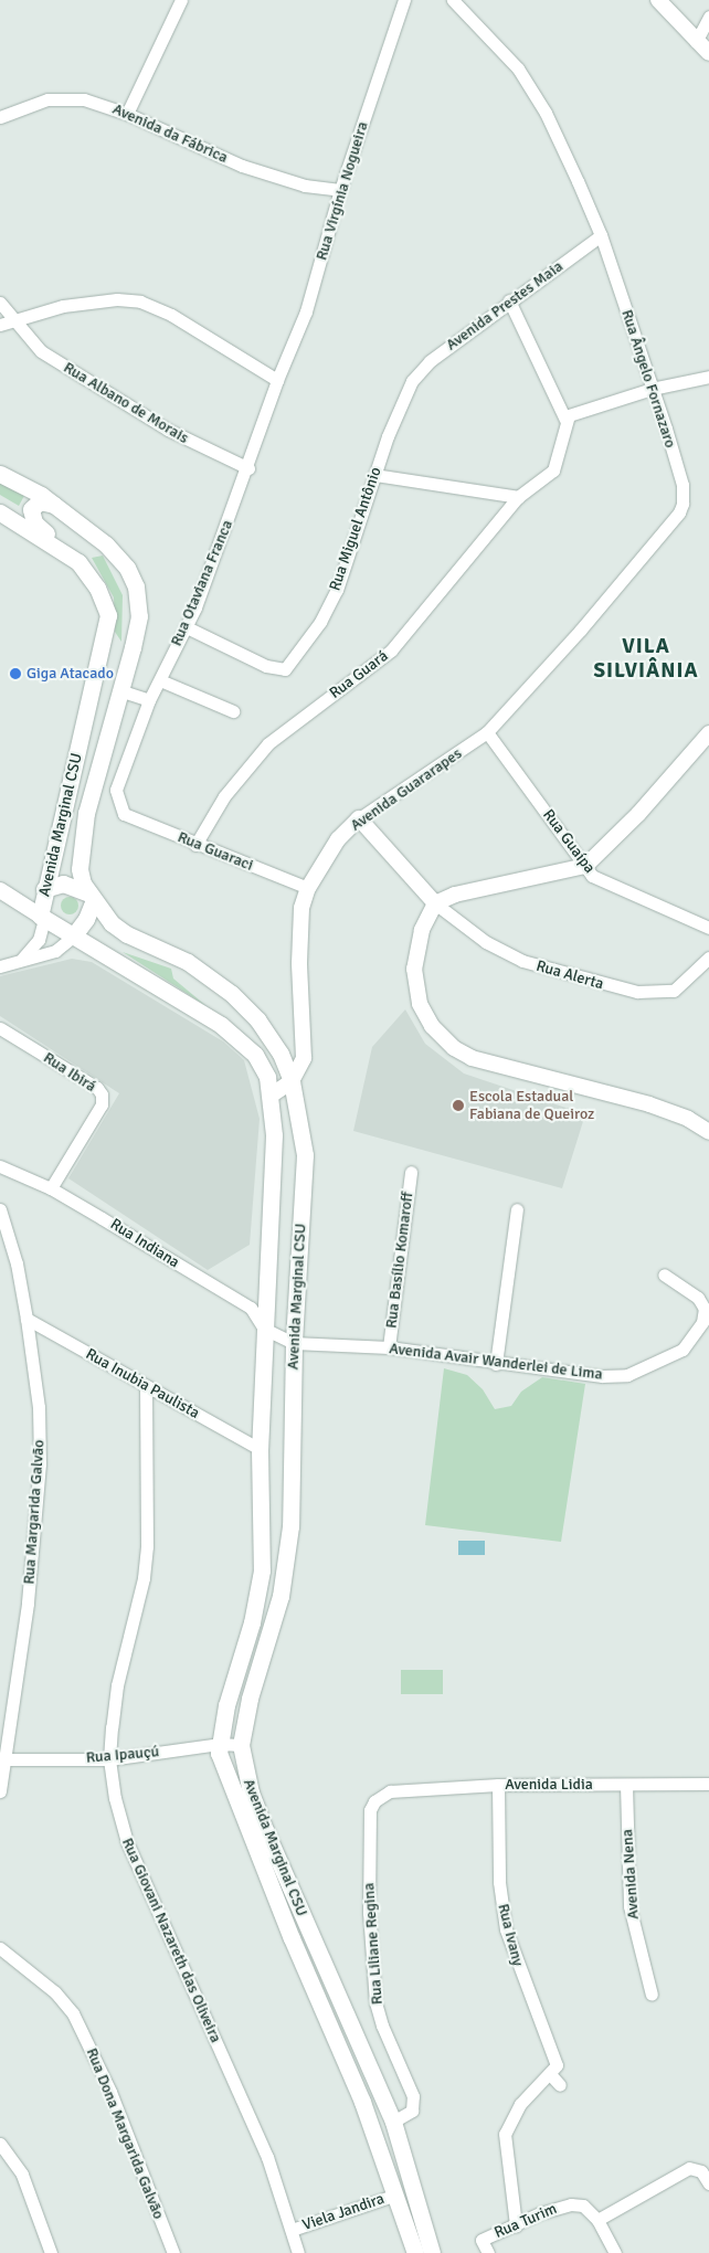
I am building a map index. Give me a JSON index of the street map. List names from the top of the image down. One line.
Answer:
{"streets":{"main road":["Avenida Marginal CSU"],"street":["Avenida da Fábrica","Rua Virgínia Nogueira","Avenida Prestes Maia","Rua Ângelo Fornazaro","Rua Albano de Morais","Rua Miguel Antônio","Rua Otaviana Franca","Rua Guará","Avenida Guararapes","Rua Guaípa","Rua Guaraci","Rua Alerta","Rua Ibirá","Rua Indiana","Rua Basílio Komaroff","Avenida Avair Wanderlei de Lima","Rua Inubia Paulista","Rua Margarida Galvão","Rua Ipauçú","Avenida Lidia","Avenida Nena","Rua Ivany","Rua Giovani Nazareth das Oliveira","Rua Liliane Regina","Rua Dona Margarida Galvão","Viela Jandira","Rua Turim"]},"crossings":[["Avenida da Fábrica","Rua Virgínia Nogueira"],["Rua Virgínia Nogueira","Rua Otaviana Franca"],["Avenida Prestes Maia","Rua Ângelo Fornazaro"],["Avenida Prestes Maia","Rua Miguel Antônio"],["Rua Ângelo Fornazaro","Avenida Guararapes"],["Rua Ângelo Fornazaro","Rua Guaípa"],["Rua Albano de Morais","Rua Otaviana Franca"],["Rua Miguel Antônio","Rua Otaviana Franca"],["Rua Otaviana Franca","Rua Guaraci"],["Rua Guará","Rua Guaraci"],["Avenida Guararapes","Avenida Marginal CSU"],["Avenida Guararapes","Rua Guaípa"],["Avenida Guararapes","Rua Guaraci"],["Avenida Marginal CSU","Rua Indiana"],["Avenida Marginal CSU","Avenida Avair Wanderlei de Lima"],["Avenida Marginal CSU","Rua Inubia Paulista"],["Avenida Marginal CSU","Rua Ipauçú"],["Avenida Marginal CSU","Rua Liliane Regina"],["Avenida Marginal CSU","Viela Jandira"],["Rua Ibirá","Rua Indiana"],["Rua Indiana","Avenida Avair Wanderlei de Lima"],["Rua Basílio Komaroff","Avenida Avair Wanderlei de Lima"],["Rua Inubia Paulista","Rua Margarida Galvão"],["Rua Inubia Paulista","Rua Giovani Nazareth das Oliveira"],["Rua Margarida Galvão","Rua Ipauçú"],["Rua Ipauçú","Rua Giovani Nazareth das Oliveira"],["Avenida Lidia","Avenida Nena"],["Avenida Lidia","Rua Ivany"],["Avenida Lidia","Rua Liliane Regina"],["Rua Giovani Nazareth das Oliveira","Viela Jandira"]],"districts":["VILA SILVIÂNIA"],"places":["Giga Atacado","Escola Estadual Fabiana de Queiroz"]}
